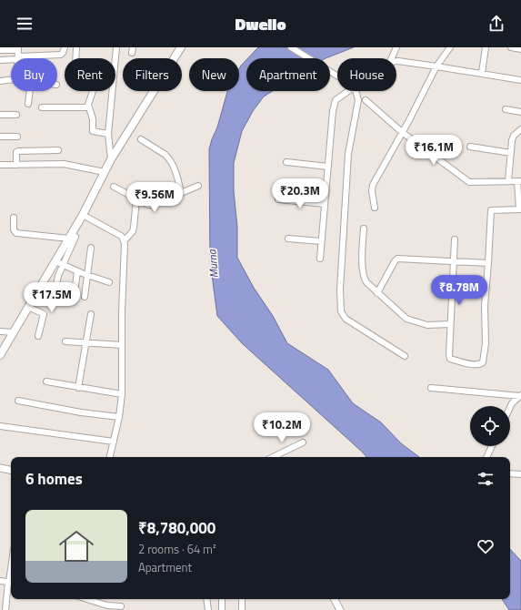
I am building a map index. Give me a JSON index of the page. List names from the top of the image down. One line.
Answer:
{"water":["Murna"],"page":{"header":"Dwello","chip":["Buy","Rent","Filters","New","Apartment","House"],"price":["₹16.1M","₹20.3M","₹9.56M","₹8.78M","₹17.5M","₹10.2M"],"heading":"6 homes","list":[{"name":"₹8,780,000","note":"2 rooms · 64 m² · Apartment"}]}}
